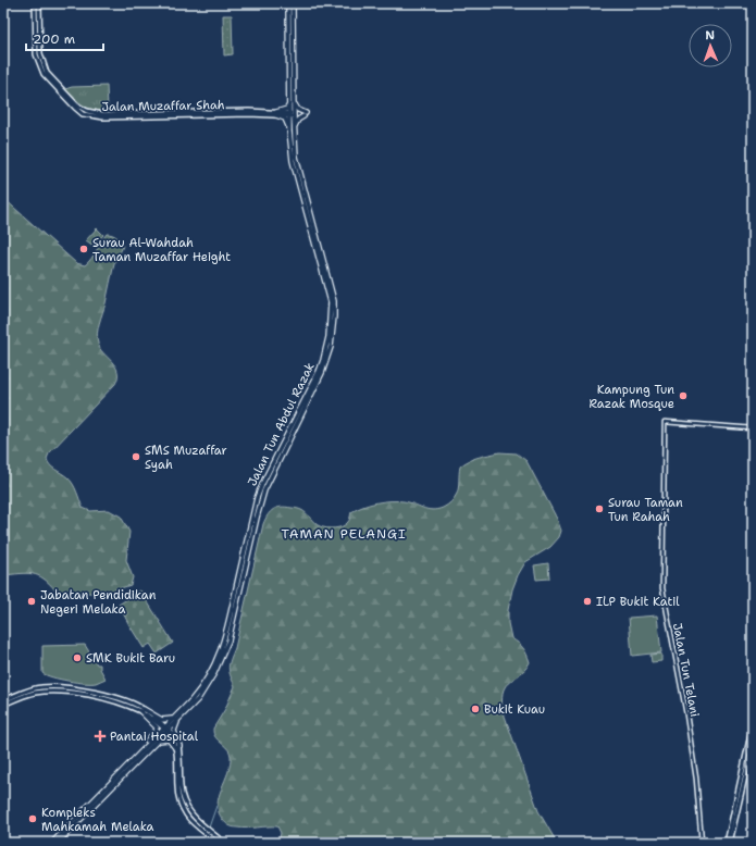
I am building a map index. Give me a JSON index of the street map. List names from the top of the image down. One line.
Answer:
{"streets":{"highway":["Jalan Tun Abdul Razak"],"main road":["Jalan Muzaffar Shah"],"street":["Jalan Tun Telani"]},"crossings":[["Jalan Muzaffar Shah","Jalan Tun Abdul Razak"]],"districts":["TAMAN PELANGI"],"places":{"other":["Surau Al-Wahdah Taman Muzaffar Height","Kampung Tun Razak Mosque","SMS Muzaffar Syah","Surau Taman Tun Rahah","Jabatan Pendidikan Negeri Melaka","ILP Bukit Katil","SMK Bukit Baru","Bukit Kuau","Kompleks Mahkamah Melaka"],"health":["Pantai Hospital"]},"scale_bar":"200 m","north":"top"}
